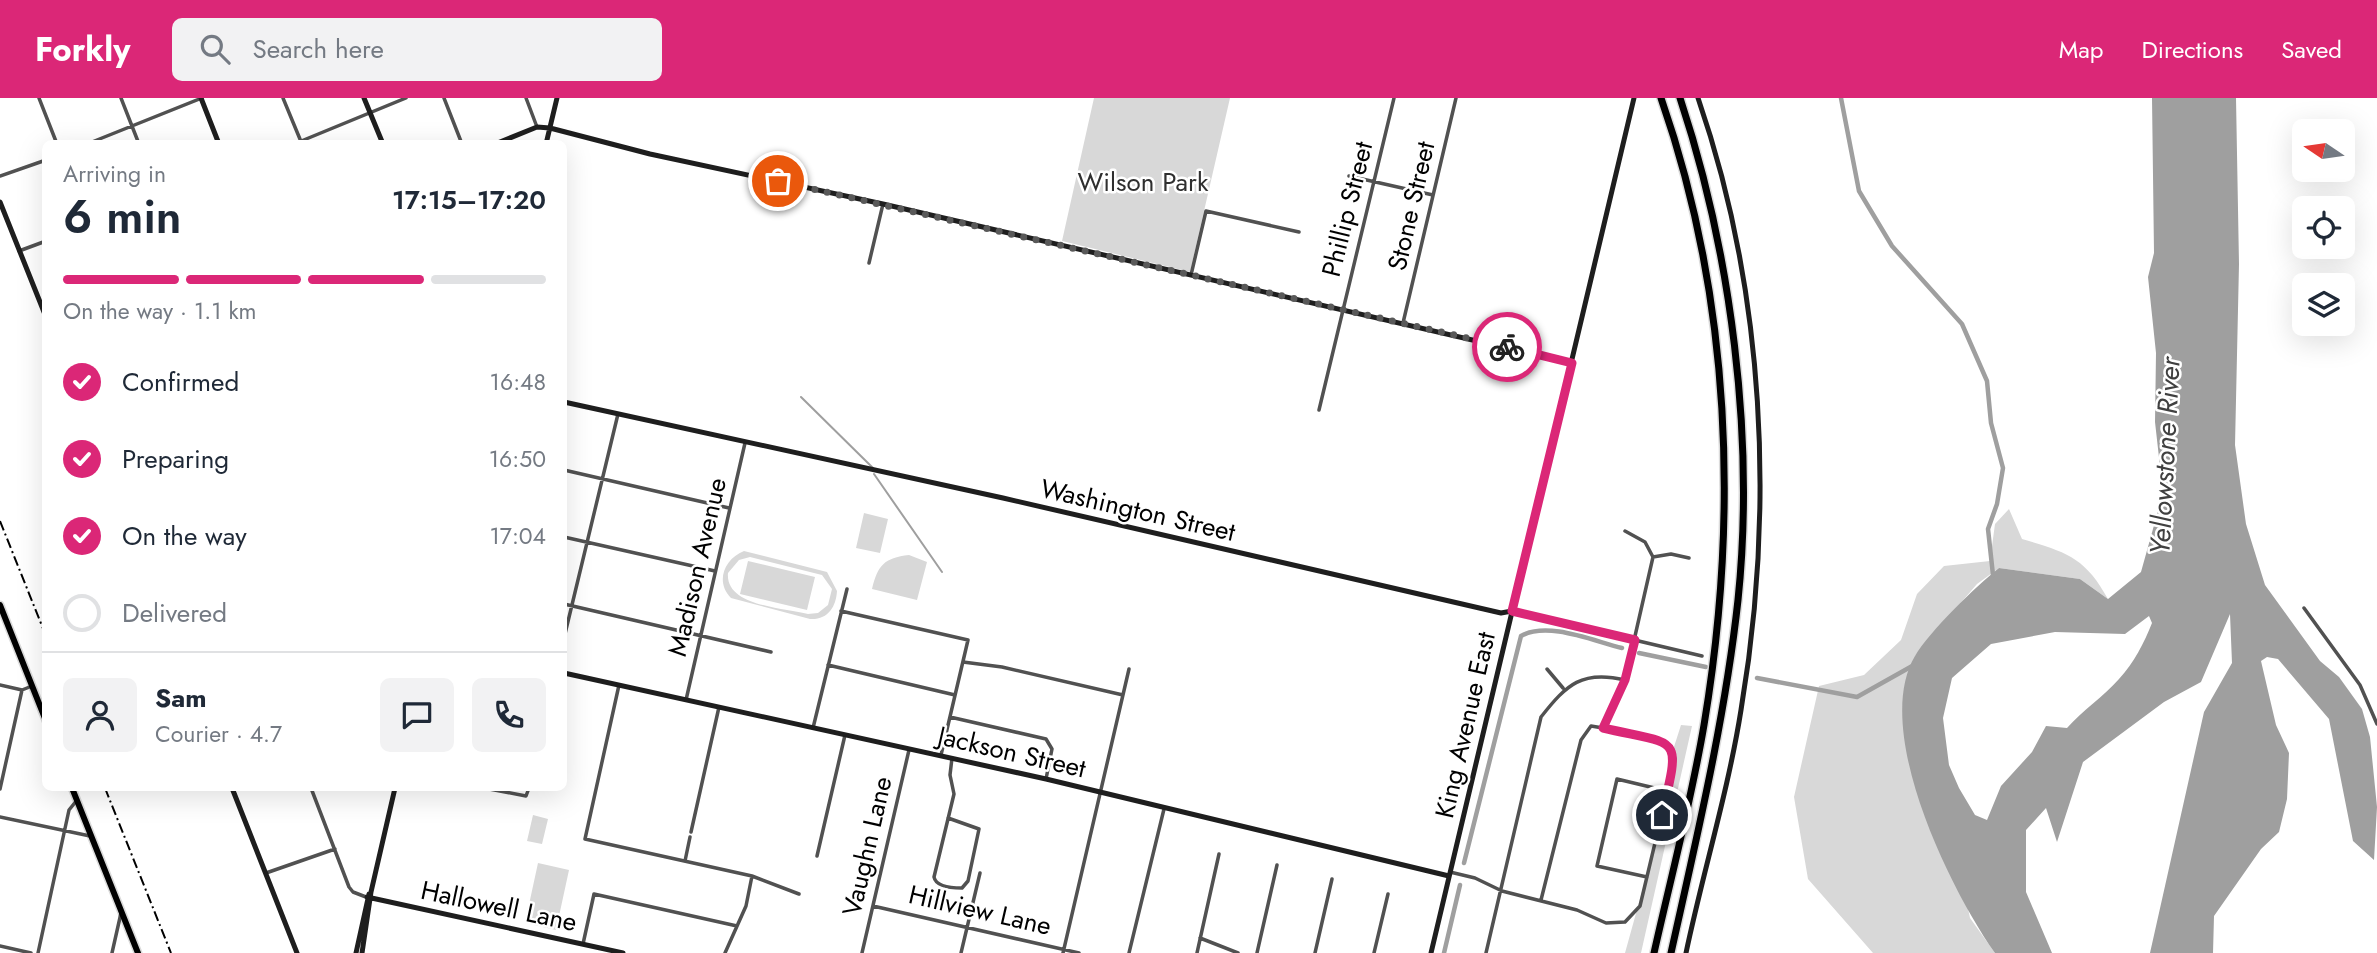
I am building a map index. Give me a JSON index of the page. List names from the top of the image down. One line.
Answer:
{"streets":{"street":["Stone Street","Phillip Street","Washington Street","Madison Avenue","King Avenue East","Jackson Street","Vaughn Lane","Hallowell Lane","Hillview Lane"]},"crossings":[["Washington Street","Madison Avenue"],["Washington Street","King Avenue East"],["Madison Avenue","Jackson Street"],["King Avenue East","Jackson Street"],["Jackson Street","Vaughn Lane"],["Vaughn Lane","Hillview Lane"]],"water":["Yellowstone River"],"parks":["Wilson Park"],"north":"left","page":{"header":"Forkly","search":"Search here","nav":["Map","Directions","Saved"],"heading":["6 min","Arriving in","17:15–17:20"],"panel":["Sam","Courier · 4.7"],"bar":"On the way · 1.1 km","list":[["Confirmed","16:48"],["Preparing","16:50"],["On the way","17:04"],"Delivered"]}}
